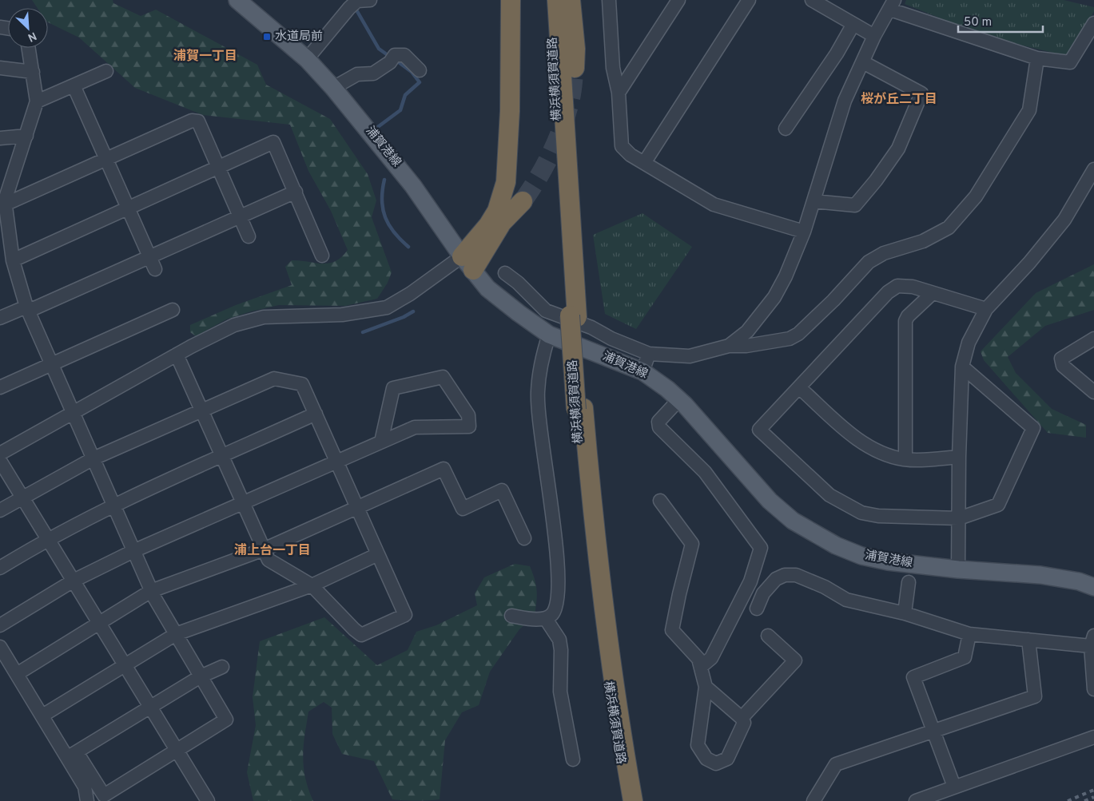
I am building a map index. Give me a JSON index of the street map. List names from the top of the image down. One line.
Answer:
{"streets":{"highway":["横浜横須賀道路"],"main road":["浦賀港線"]},"districts":["浦賀一丁目","桜が丘二丁目","浦上台一丁目"],"places":{"transit":["水道局前"]},"scale_bar":"50 m","north":"bottom right"}
